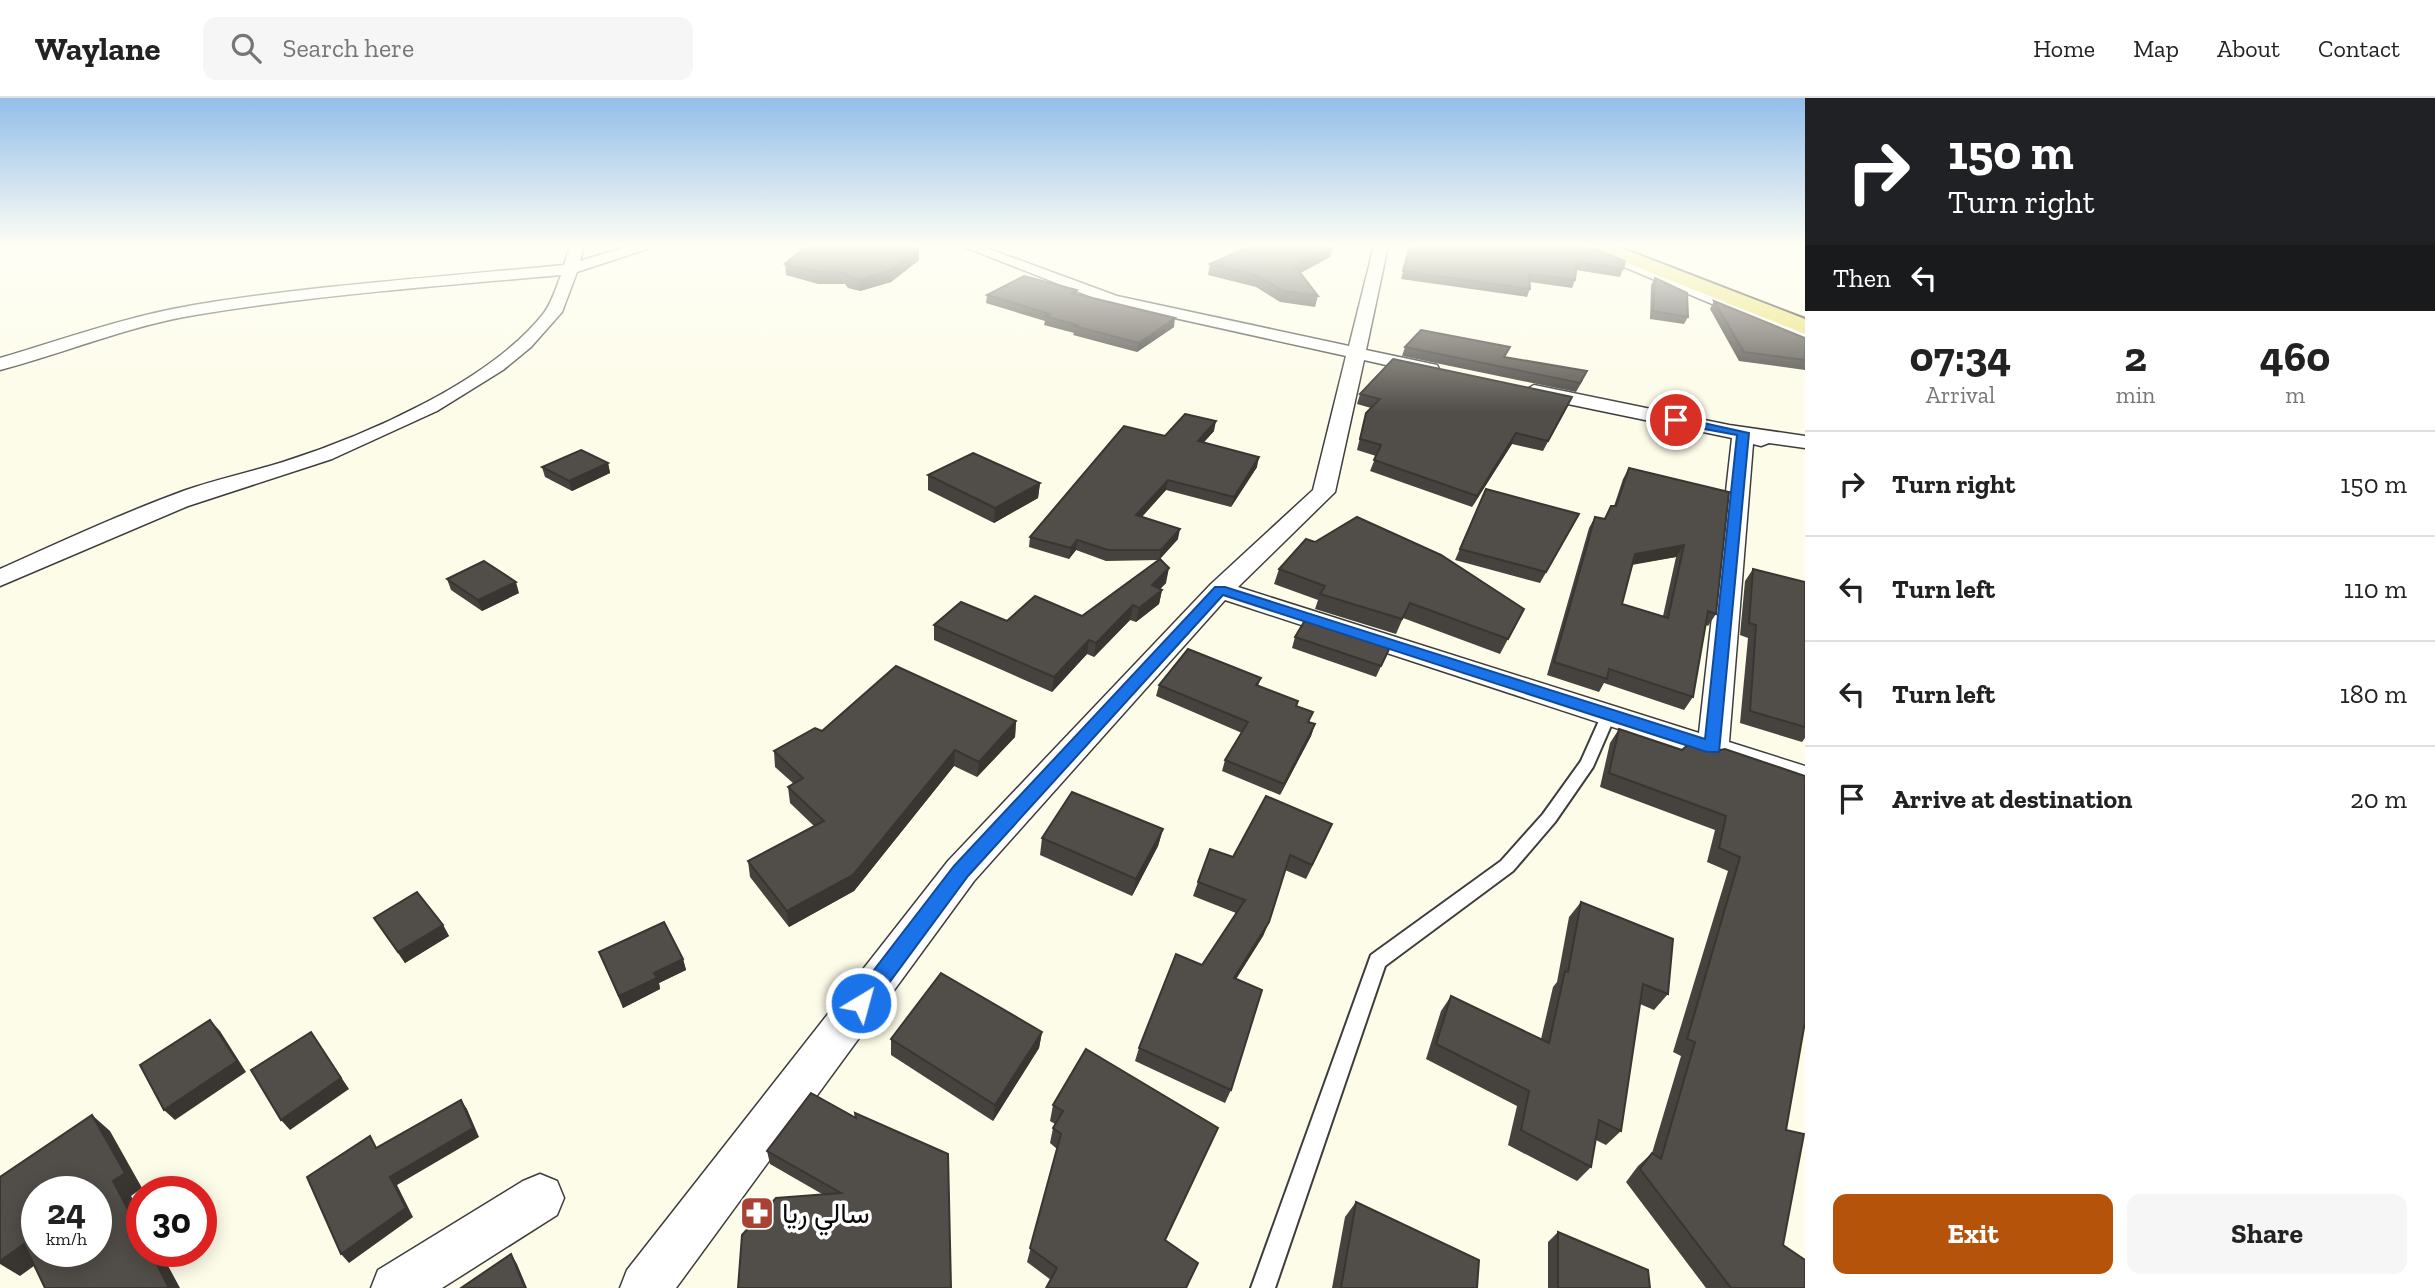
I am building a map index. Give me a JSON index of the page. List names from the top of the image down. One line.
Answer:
{"places":{"pharmacy":["سالي ريا"]},"page":{"header":"Waylane","search":"Search here","nav":["Home","Map","About","Contact"],"turn":["150 m","Turn right"],"then":"Then","eta":["07:34","Arrival","2","min","460","m"],"list":[{"name":"Turn right","value":"150 m"},{"name":"Turn left","value":"110 m"},{"name":"Turn left","value":"180 m"},{"name":"Arrive at destination","value":"20 m"}],"speed":"24 km/h","limit":"30","buttons":["Exit","Share"]}}
